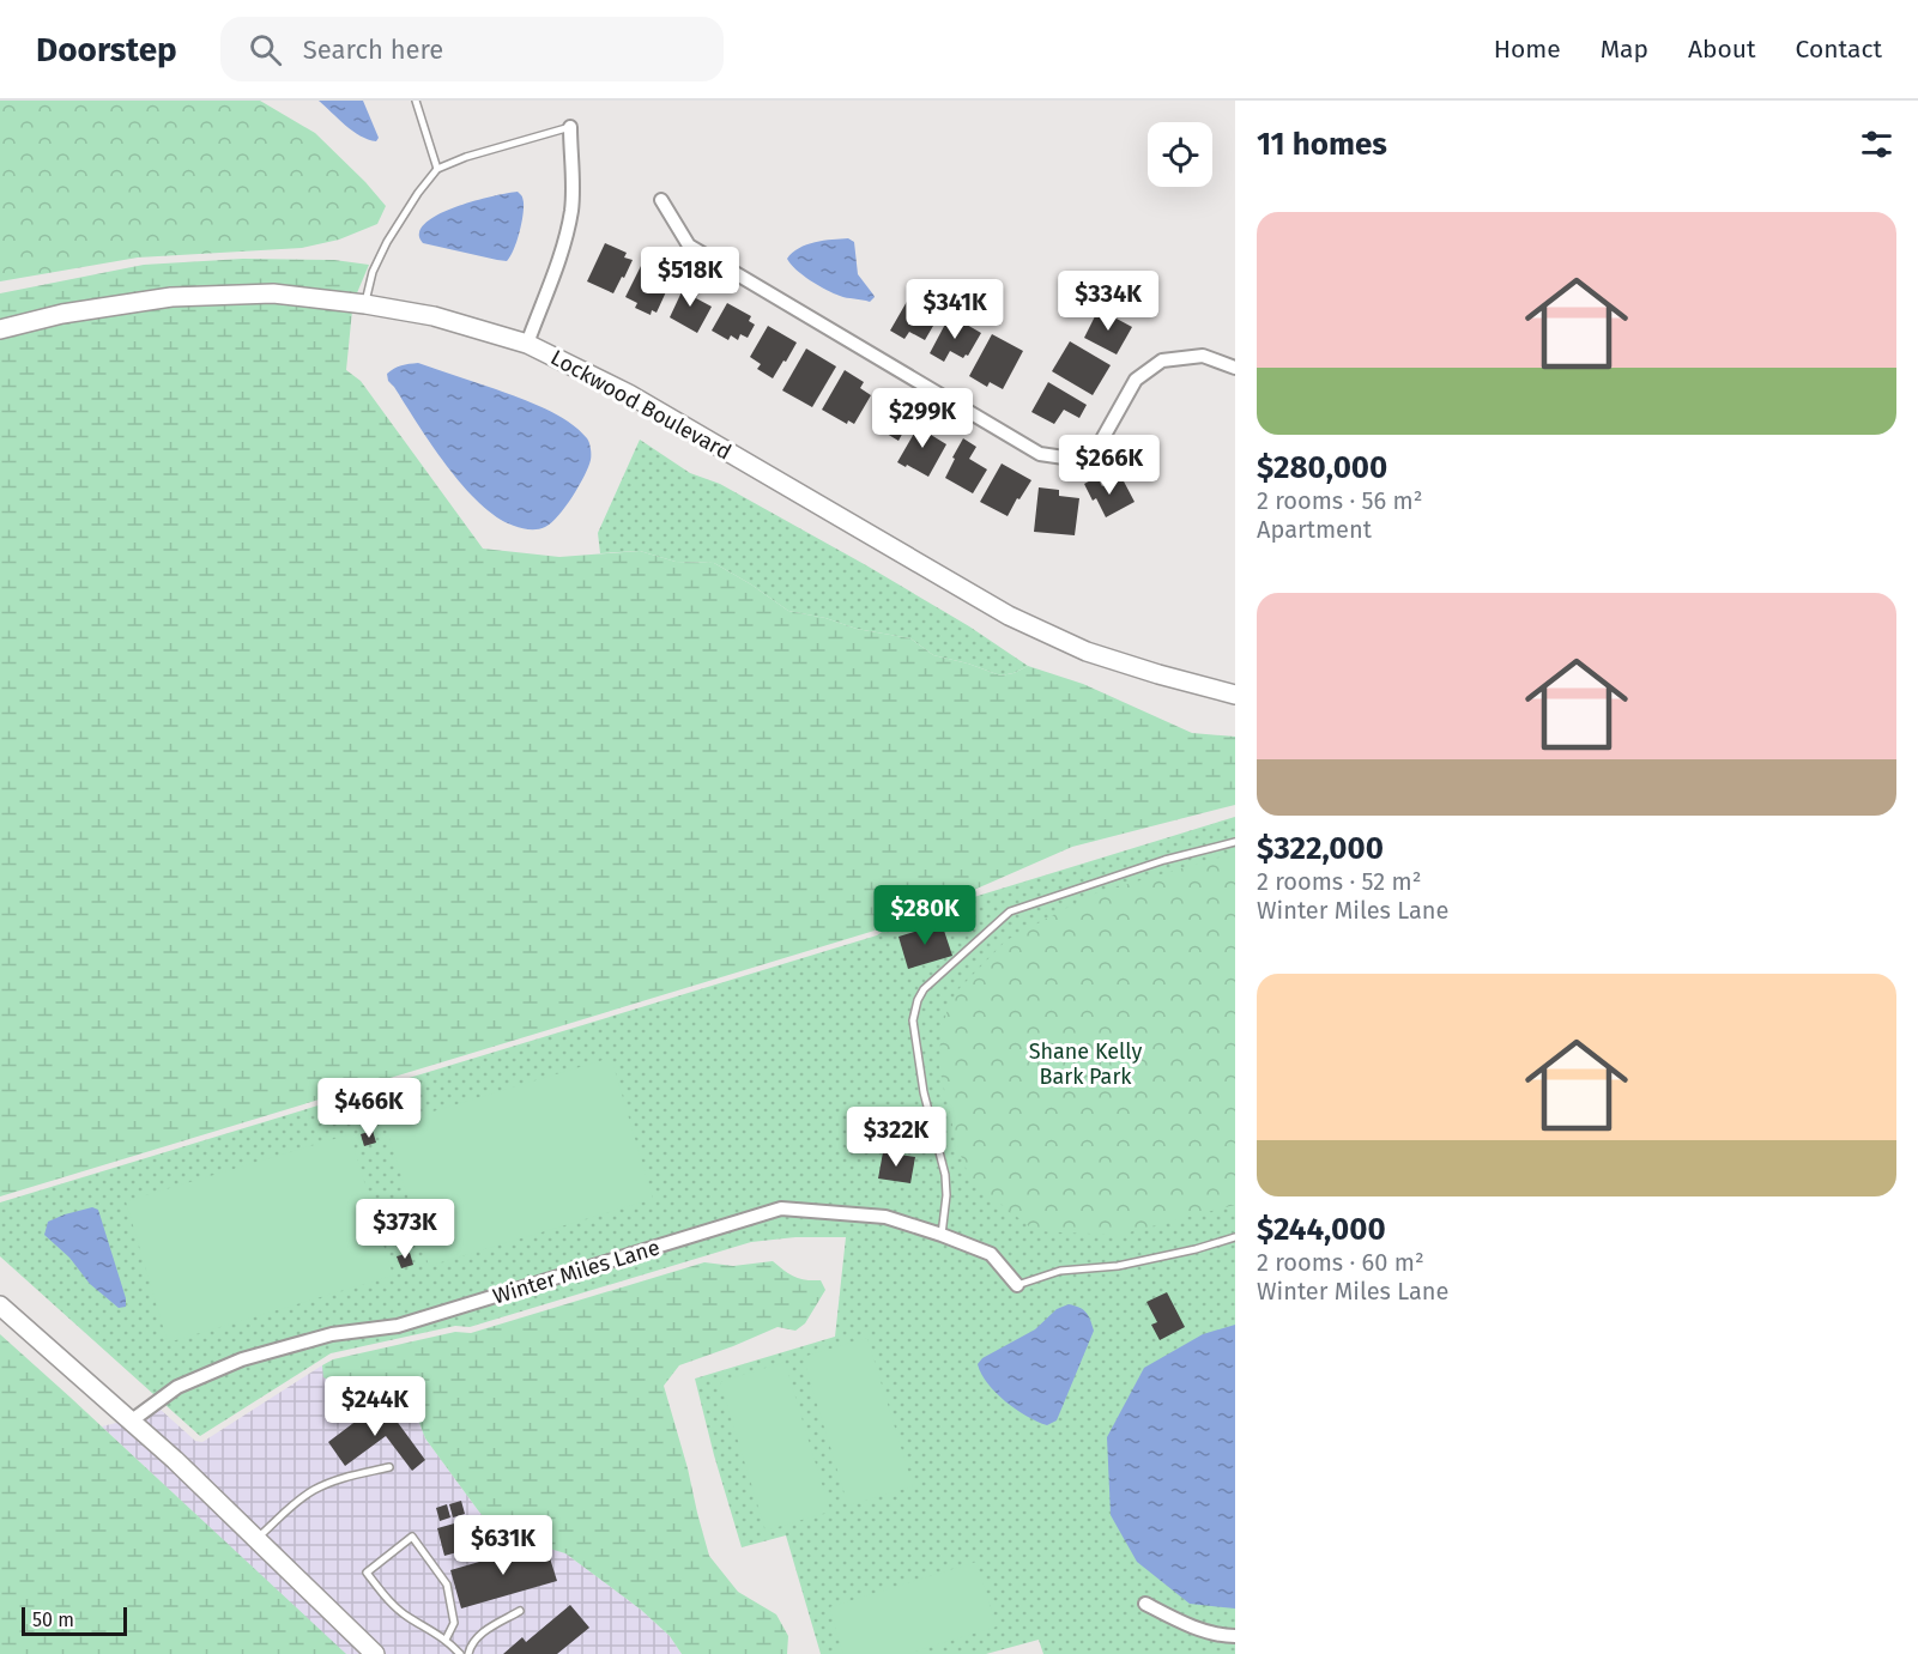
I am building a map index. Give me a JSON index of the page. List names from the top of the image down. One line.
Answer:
{"streets":{"street":["Lockwood Boulevard","Winter Miles Lane"]},"parks":["Shane Kelly Bark Park"],"scale_bar":"50 m","page":{"header":"Doorstep","search":"Search here","nav":["Home","Map","About","Contact"],"heading":"11 homes","list":[{"name":"$280,000","note":"2 rooms · 56 m² · Apartment"},{"name":"$322,000","note":"2 rooms · 52 m² · Winter Miles Lane"},{"name":"$244,000","note":"2 rooms · 60 m² · Winter Miles Lane"}],"price":["$518K","$334K","$341K","$299K","$266K","$280K","$466K","$322K","$373K","$244K","$631K"],"scale":"50 m"}}
